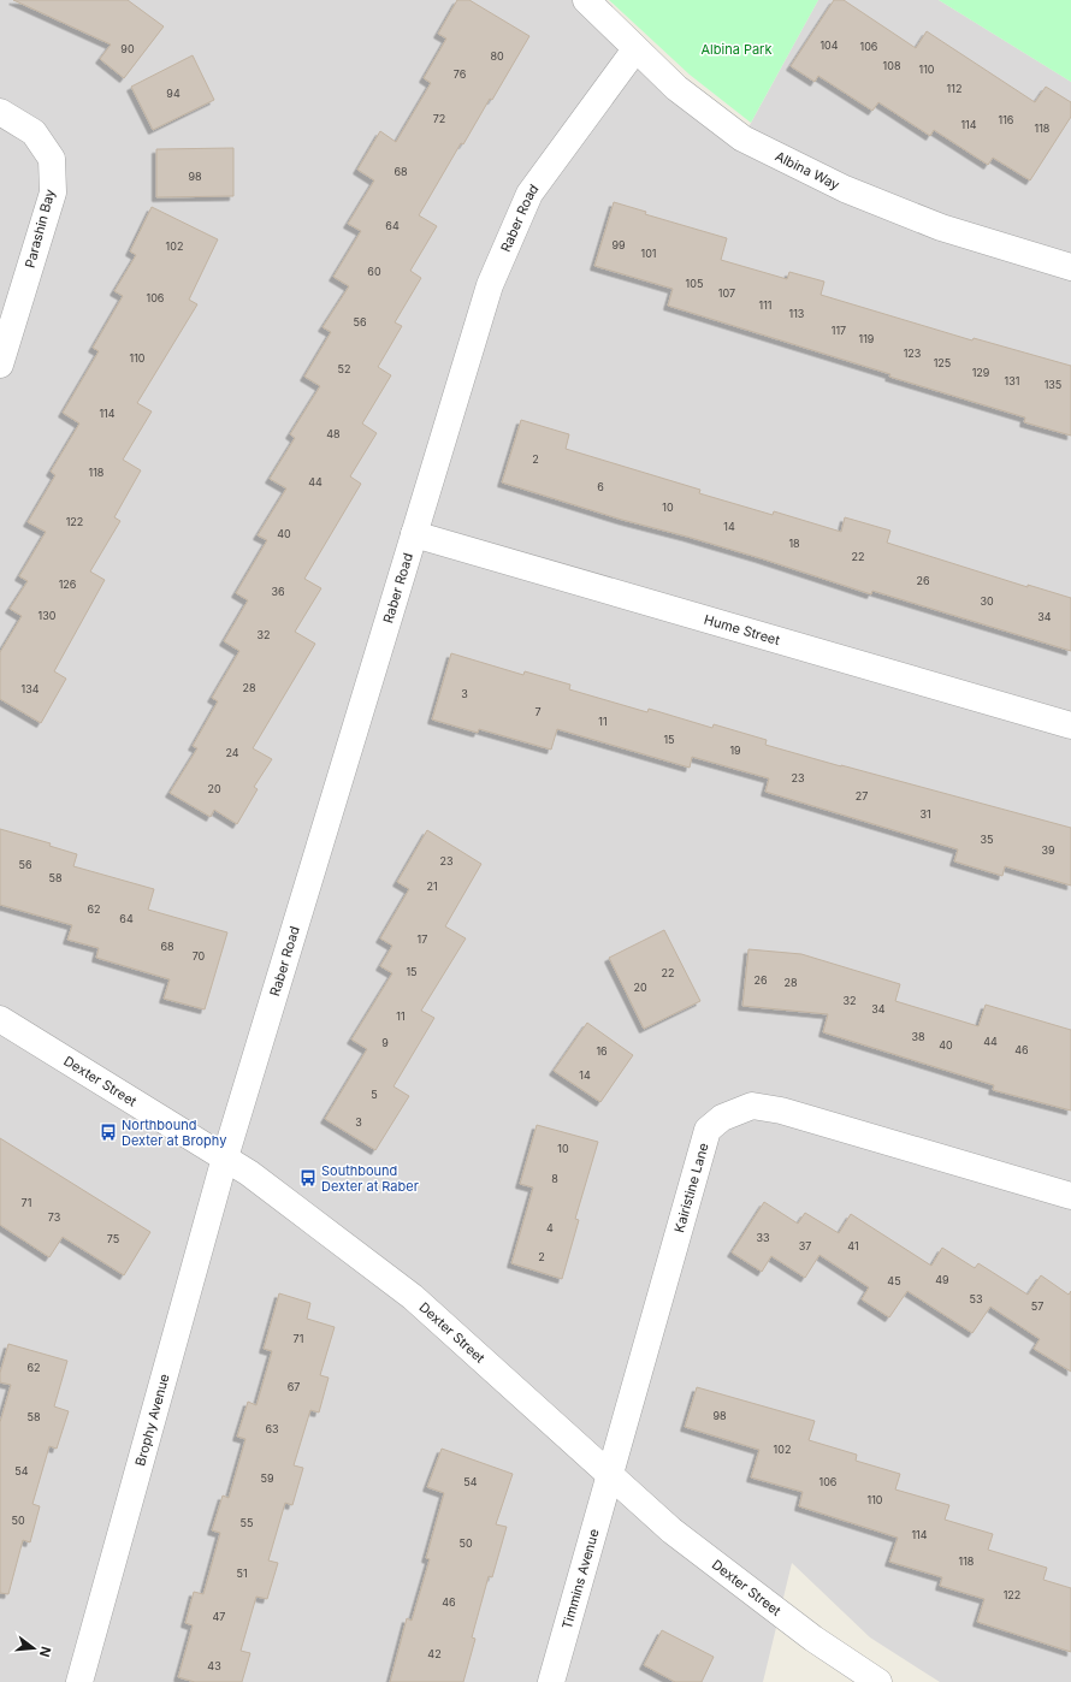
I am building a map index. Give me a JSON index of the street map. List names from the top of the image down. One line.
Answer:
{"streets":{"street":["Albina Way","Raber Road","Parashin Bay","Hume Street","Dexter Street","Kairistine Lane","Brophy Avenue","Timmins Avenue"]},"crossings":[["Albina Way","Raber Road"],["Raber Road","Hume Street"],["Raber Road","Dexter Street"],["Raber Road","Brophy Avenue"],["Dexter Street","Kairistine Lane"],["Dexter Street","Brophy Avenue"],["Dexter Street","Timmins Avenue"],["Kairistine Lane","Timmins Avenue"]],"parks":["Albina Park"],"places":{"bus stop":["Northbound Dexter at Brophy","Southbound Dexter at Raber"]},"house_numbers":["104","106","90","80","108","110","76","112","94","72","116","114","118","68","98","64","99","102","101","60","105","107","106","111","113","56","117","119","123","110","125","52","129","131","135","114","48","2","118","44","6","10","122","14","40","18","22","26","126","36","30","130","34","32","28","134","3","7","11","15","19","24","23","20","27","31","35","39","23","56","58","21","62","64","17","68","70","15","22","26","28","20","32","34","11","38","44","9","40","46","16","14","5","3","10","8","71","73","4","33","75","37","41","2","49","45","53","57","71","62","67","98","58","63","102","54","59","54","106","110","50","55","114","50","118","51","122","46","47","42","43"],"north":"right"}
